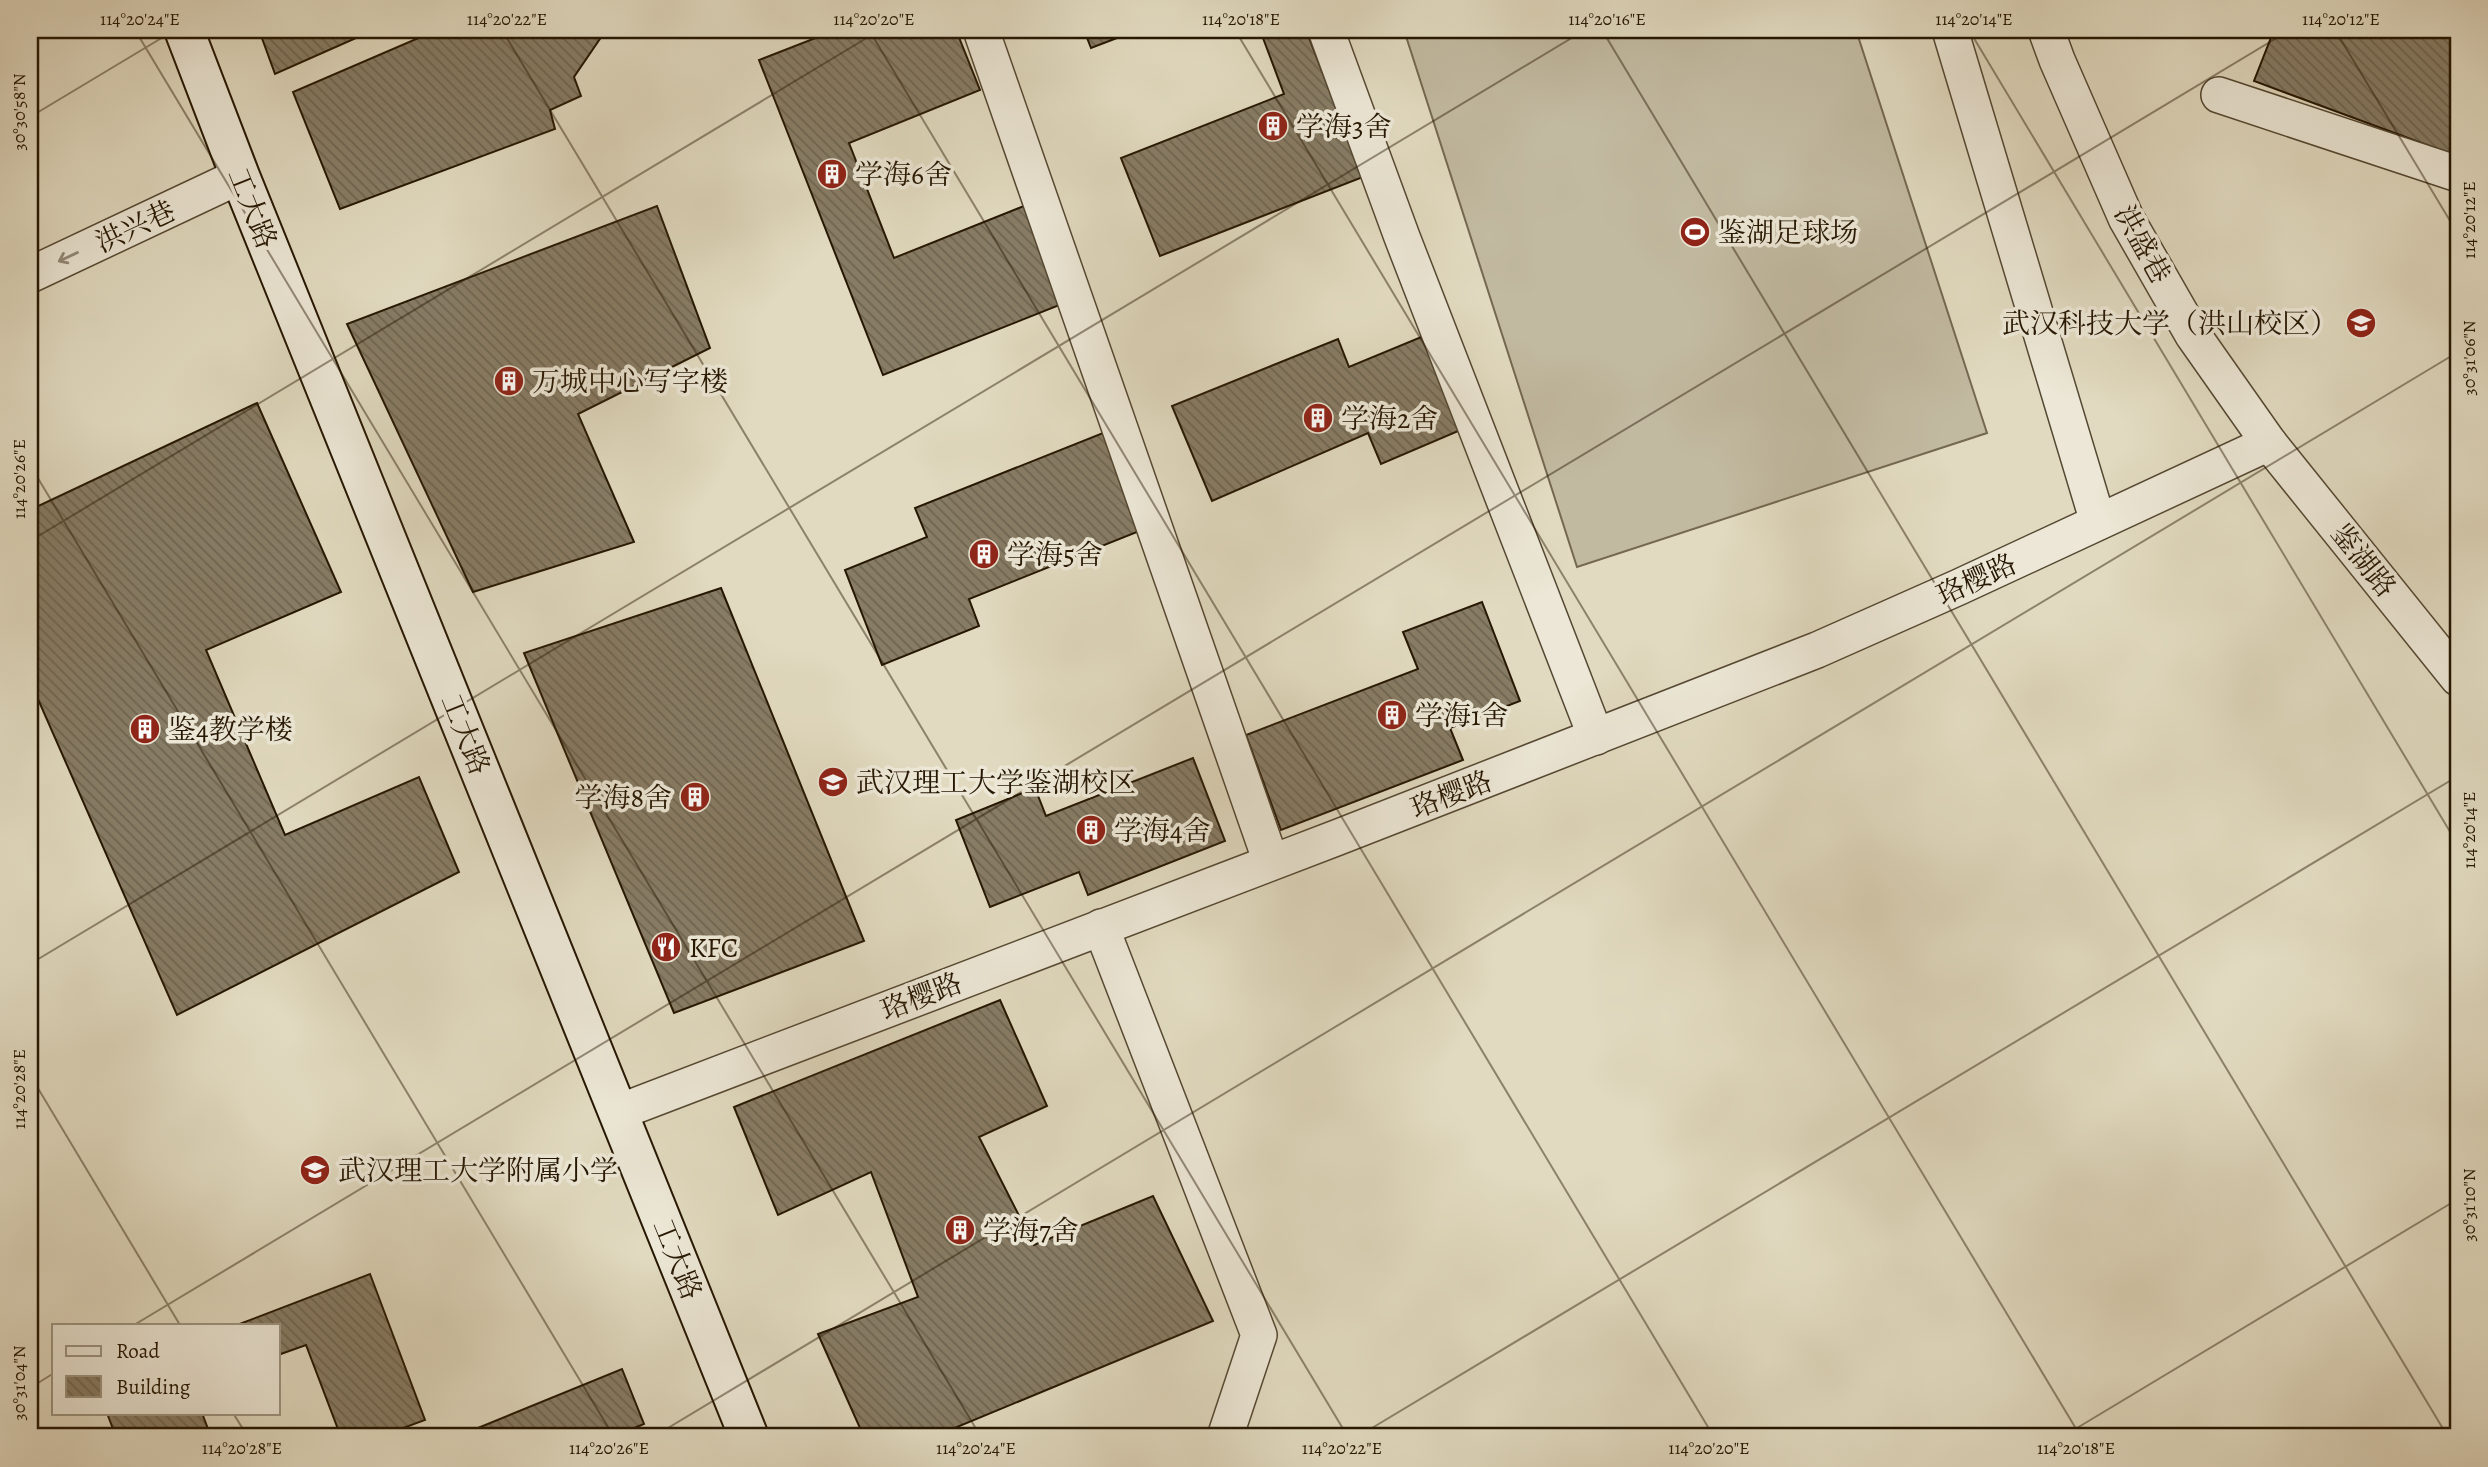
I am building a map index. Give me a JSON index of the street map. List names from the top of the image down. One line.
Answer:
{"streets":{"street":["工大路","洪兴巷","洪盛巷","鉴湖路","珞樱路"]},"crossings":[["工大路","洪兴巷"],["工大路","珞樱路"],["洪盛巷","鉴湖路"],["洪盛巷","珞樱路"],["鉴湖路","珞樱路"]],"one_way":["洪兴巷"],"places":{"building":["学海3舍","学海6舍","万城中心写字楼","学海2舍","学海5舍","学海1舍","鉴4教学楼","学海8舍","学海4舍","学海7舍"],"sports":["鉴湖足球场"],"school or university":["武汉科技大学（洪山校区）","武汉理工大学鉴湖校区","武汉理工大学附属小学"],"restaurant":["KFC"]},"legend":["Road","Building"],"coordinates":["114°20'24\"E","114°20'22\"E","114°20'20\"E","114°20'18\"E","114°20'16\"E","114°20'14\"E","114°20'12\"E","30°30'58\"N","30°31'06\"N","114°20'26\"E","114°20'28\"E","30°31'10\"N","30°31'04\"N"]}
